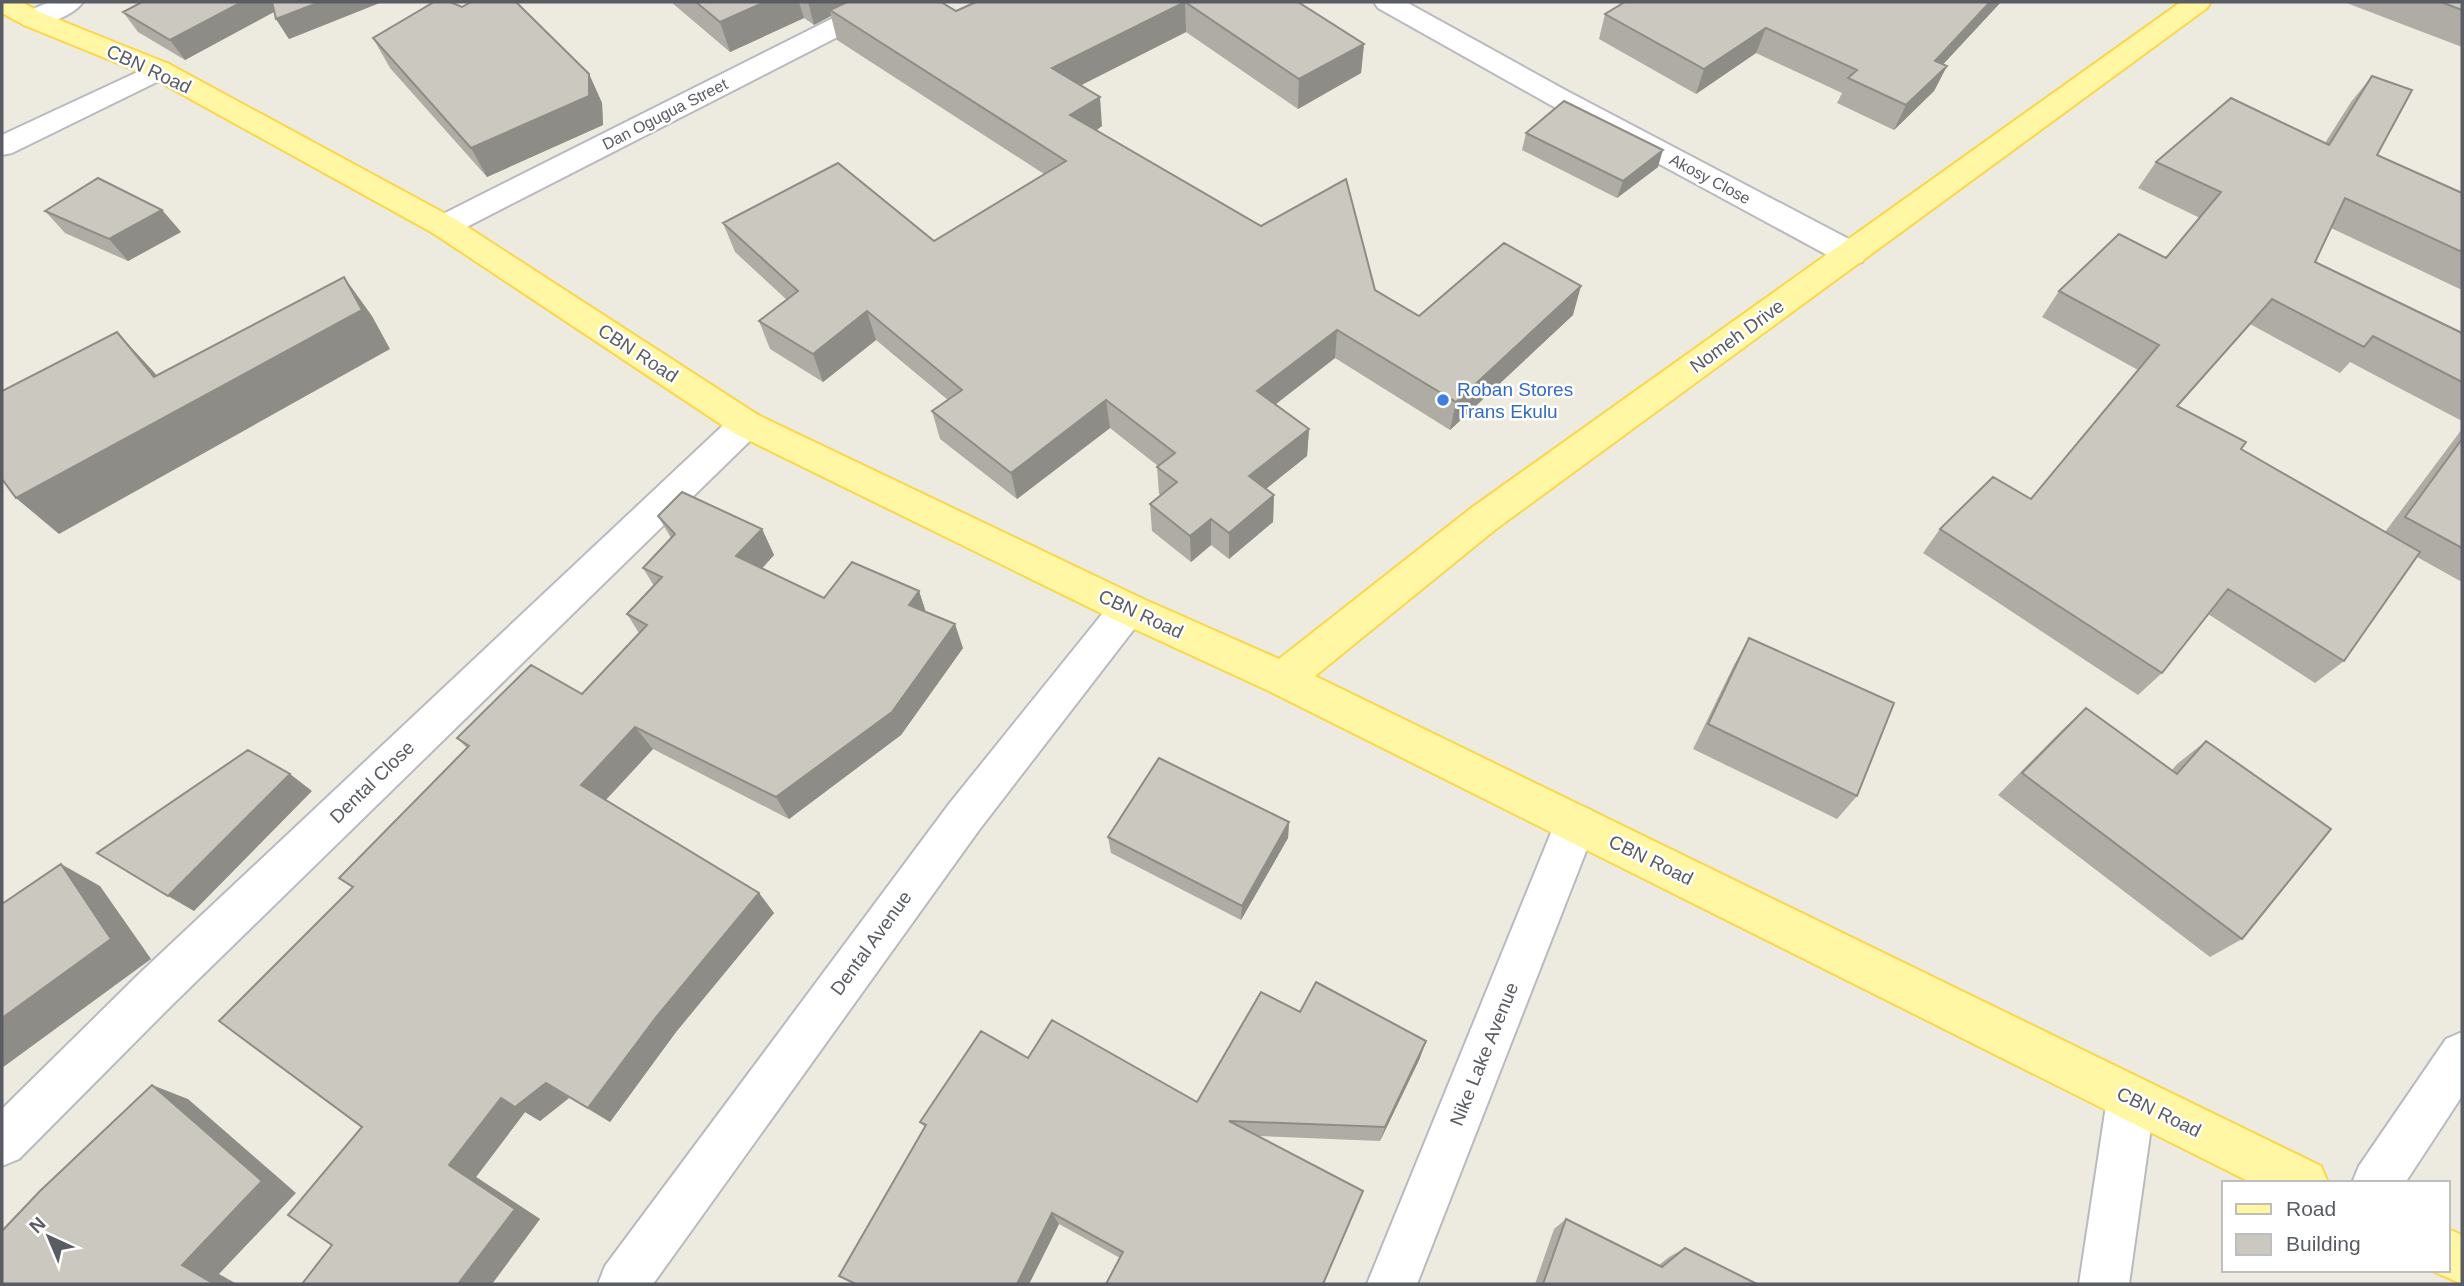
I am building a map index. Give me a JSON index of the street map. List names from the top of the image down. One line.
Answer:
{"streets":{"main road":["CBN Road","Nomeh Drive"],"street":["Dan Ogugua Street","Akosy Close","Dental Close","Dental Avenue","Nike Lake Avenue"]},"crossings":[["CBN Road","Dan Ogugua Street"],["CBN Road","Nomeh Drive"],["CBN Road","Dental Close"],["CBN Road","Dental Avenue"],["CBN Road","Nike Lake Avenue"],["Akosy Close","Nomeh Drive"]],"places":["Roban Stores Trans Ekulu"],"legend":["Road","Building"],"north":"top left"}
